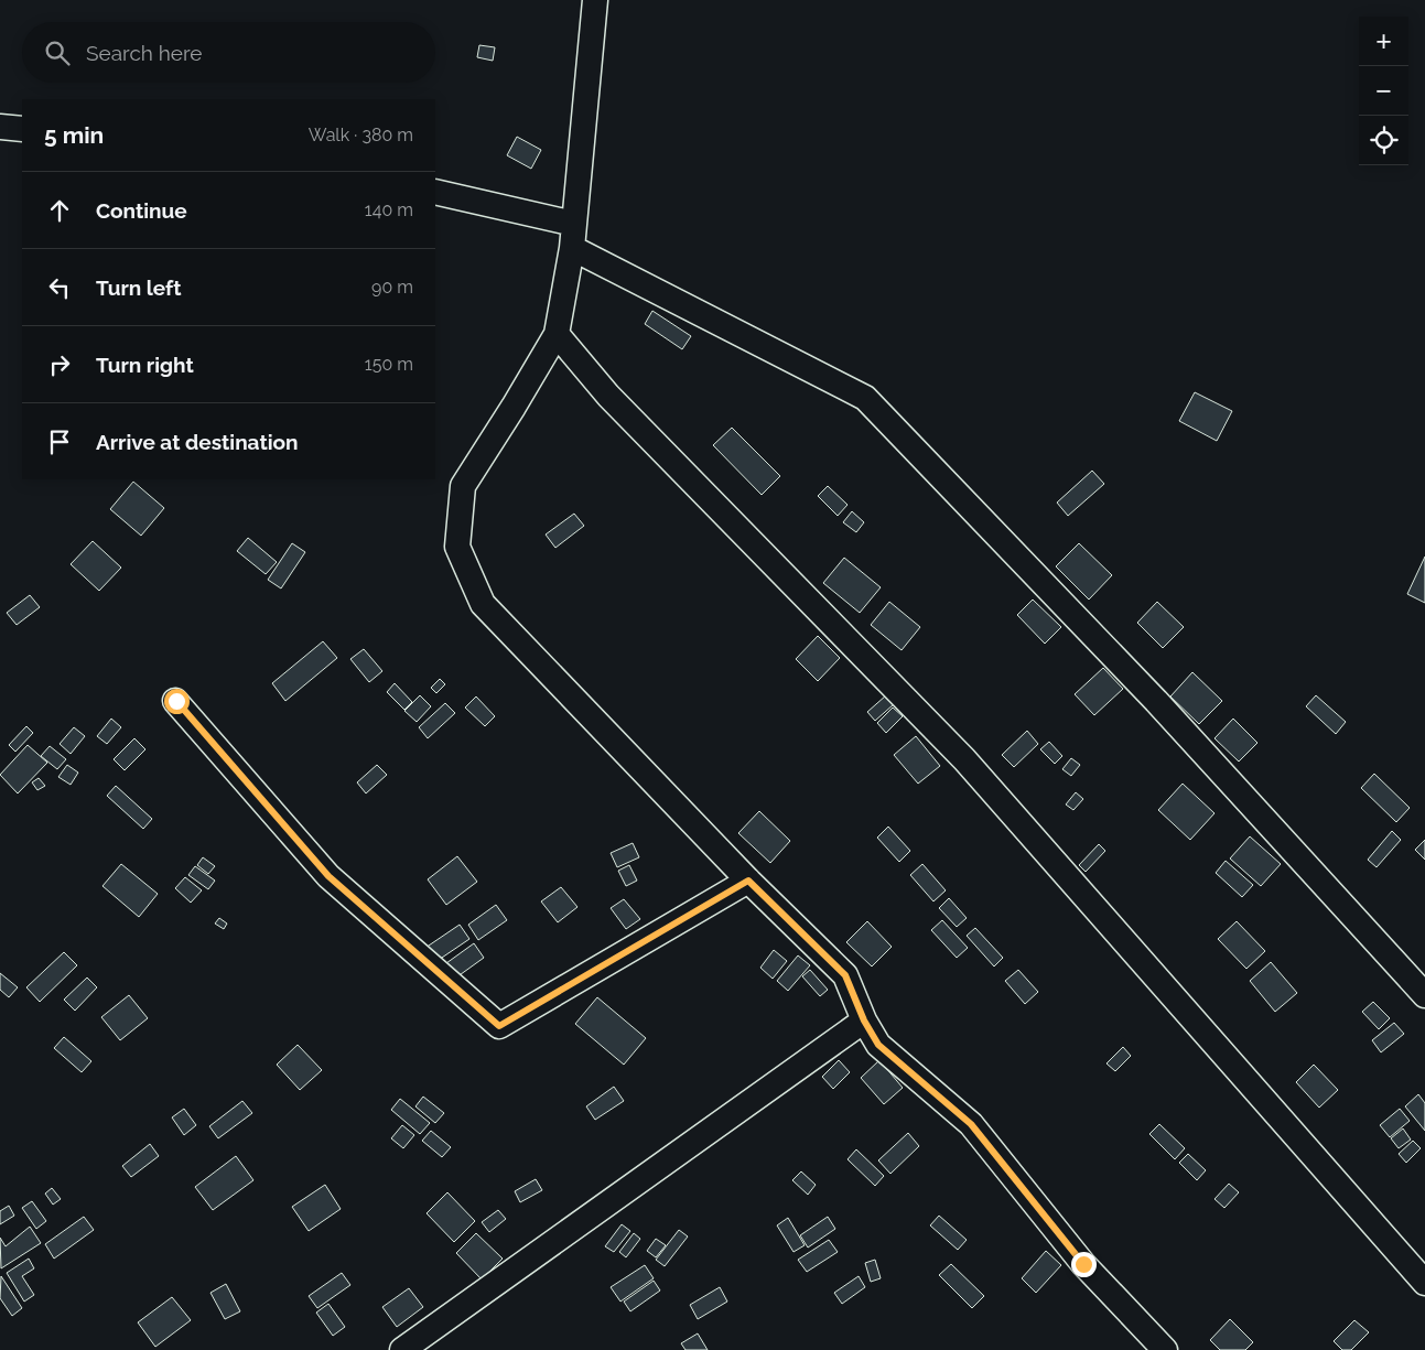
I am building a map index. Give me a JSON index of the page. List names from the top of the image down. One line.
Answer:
{"page":{"map_buttons":["+","−"],"search":"Search here","heading":["5 min","Walk · 380 m"],"list":[["Continue","140 m"],["Turn left","90 m"],["Turn right","150 m"],"Arrive at destination"]}}
